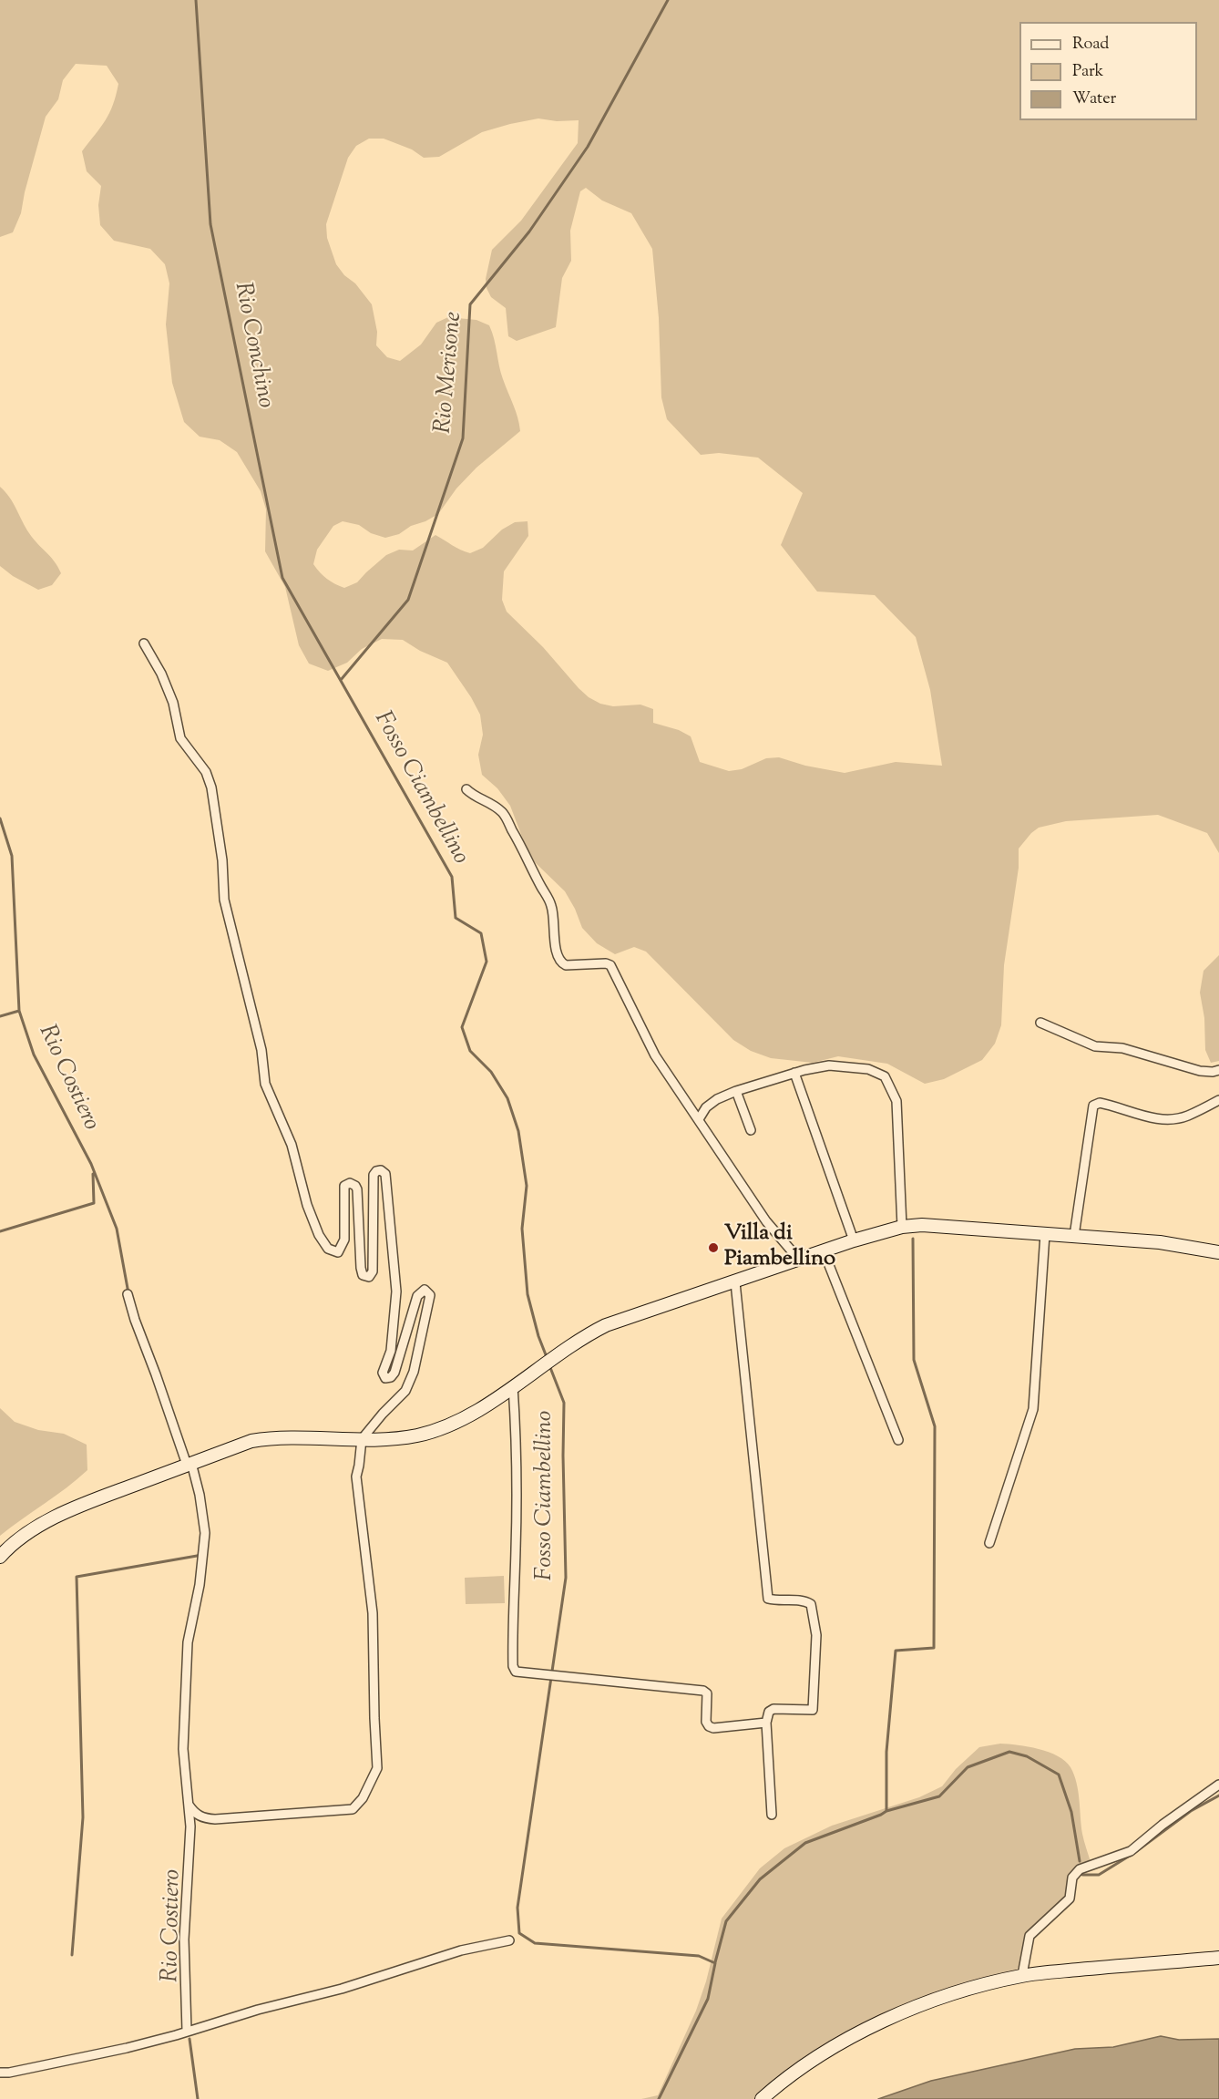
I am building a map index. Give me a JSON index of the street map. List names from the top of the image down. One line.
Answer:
{"water":["Rio Conchino","Rio Merisone","Fosso Ciambellino","Rio Costiero"],"places":["Villa di Piambellino"],"legend":["Road","Park","Water"]}
